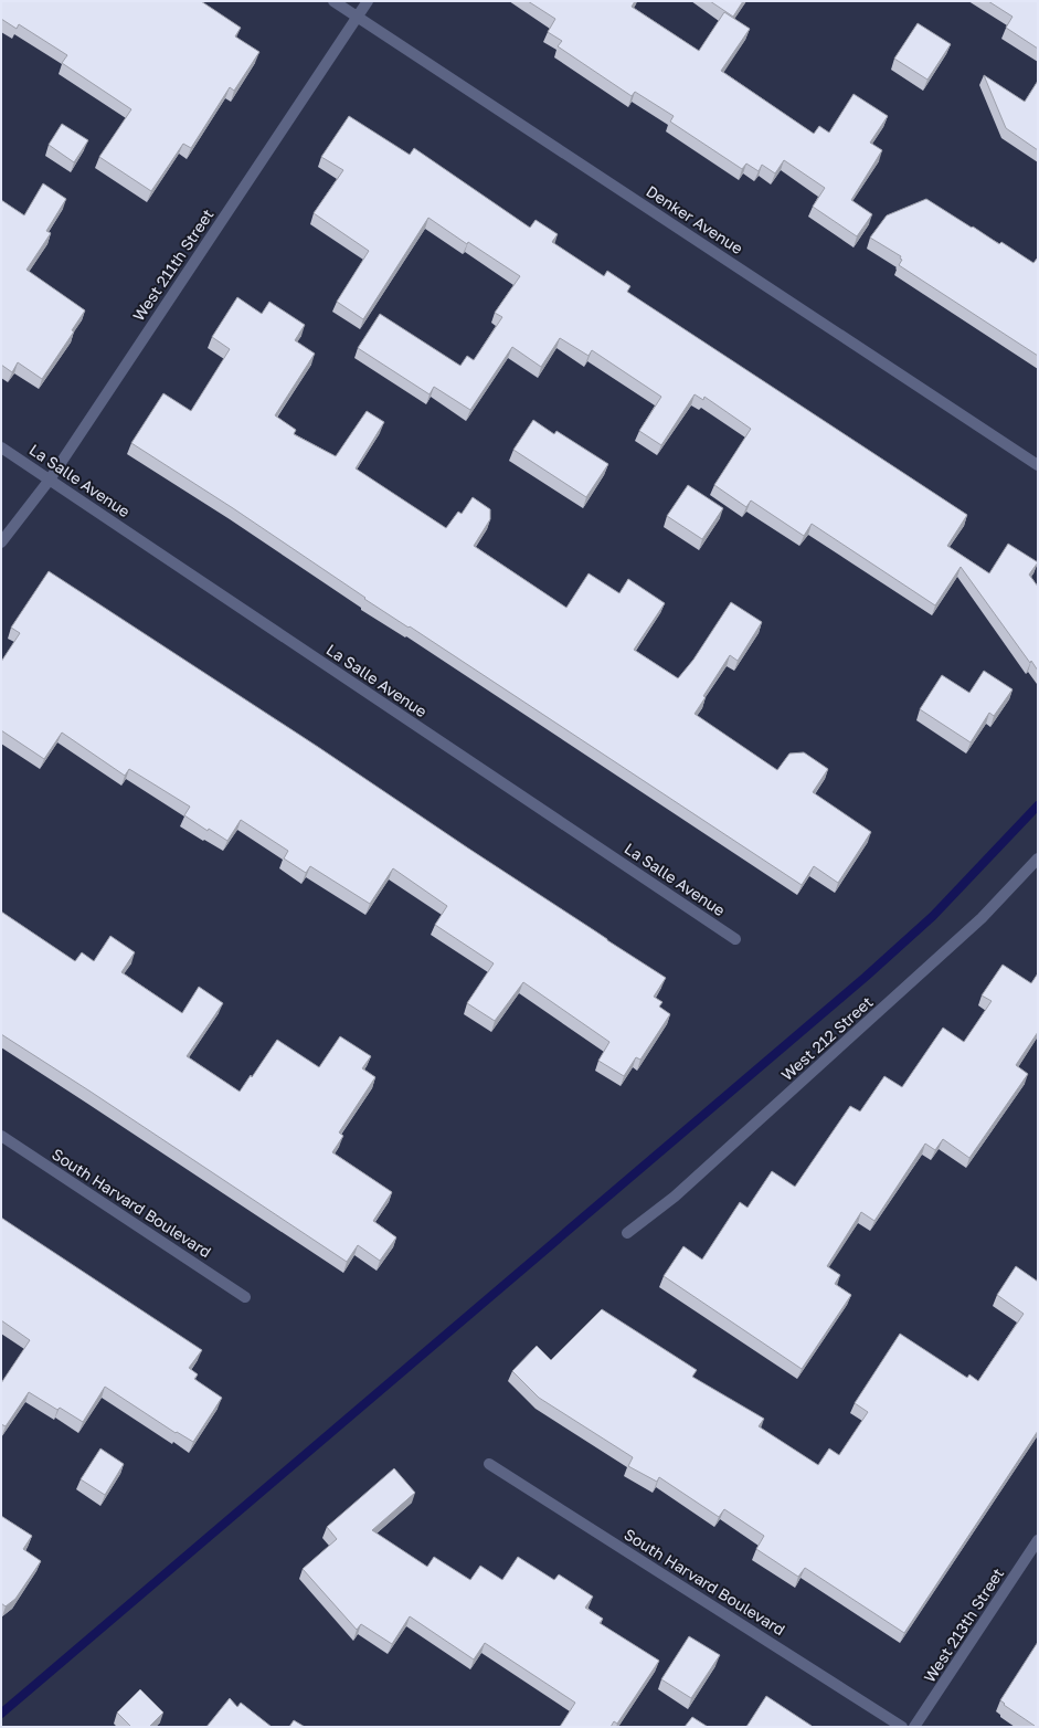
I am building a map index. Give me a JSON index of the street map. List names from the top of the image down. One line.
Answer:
{"streets":{"street":["Denker Avenue","West 211th Street","La Salle Avenue","West 212 Street","South Harvard Boulevard","West 213th Street"]},"crossings":[["Denker Avenue","West 211th Street"],["West 211th Street","La Salle Avenue"]]}
